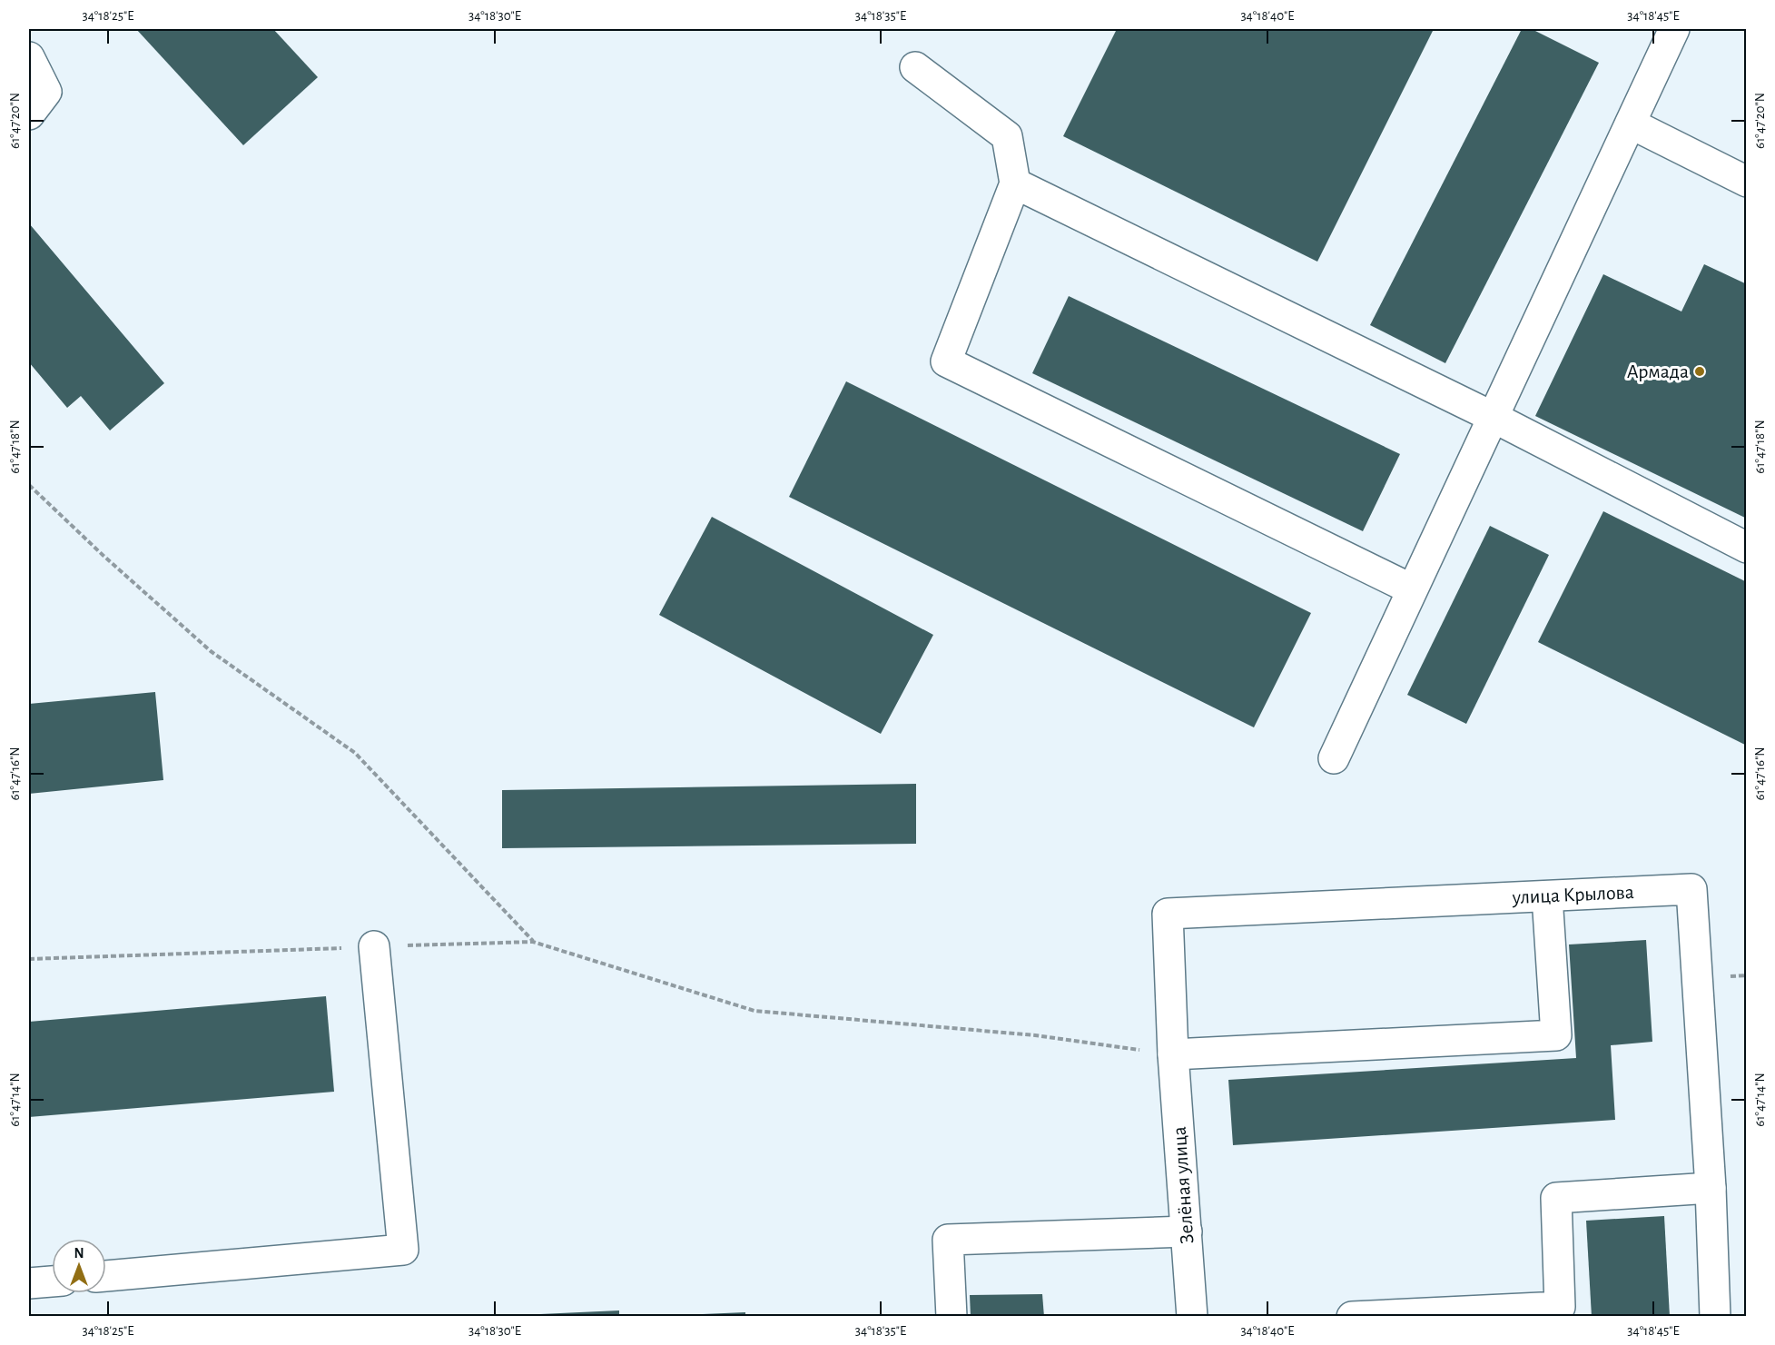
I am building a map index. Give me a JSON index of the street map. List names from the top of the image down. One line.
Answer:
{"streets":{"street":["улица Крылова","Зелёная улица"]},"crossings":[["улица Крылова","Зелёная улица"]],"places":["Армада"],"north":"top","coordinates":["34°18'25\"E","34°18'30\"E","34°18'35\"E","34°18'40\"E","34°18'45\"E","61°47'20\"N","61°47'18\"N","61°47'16\"N","61°47'14\"N"]}
